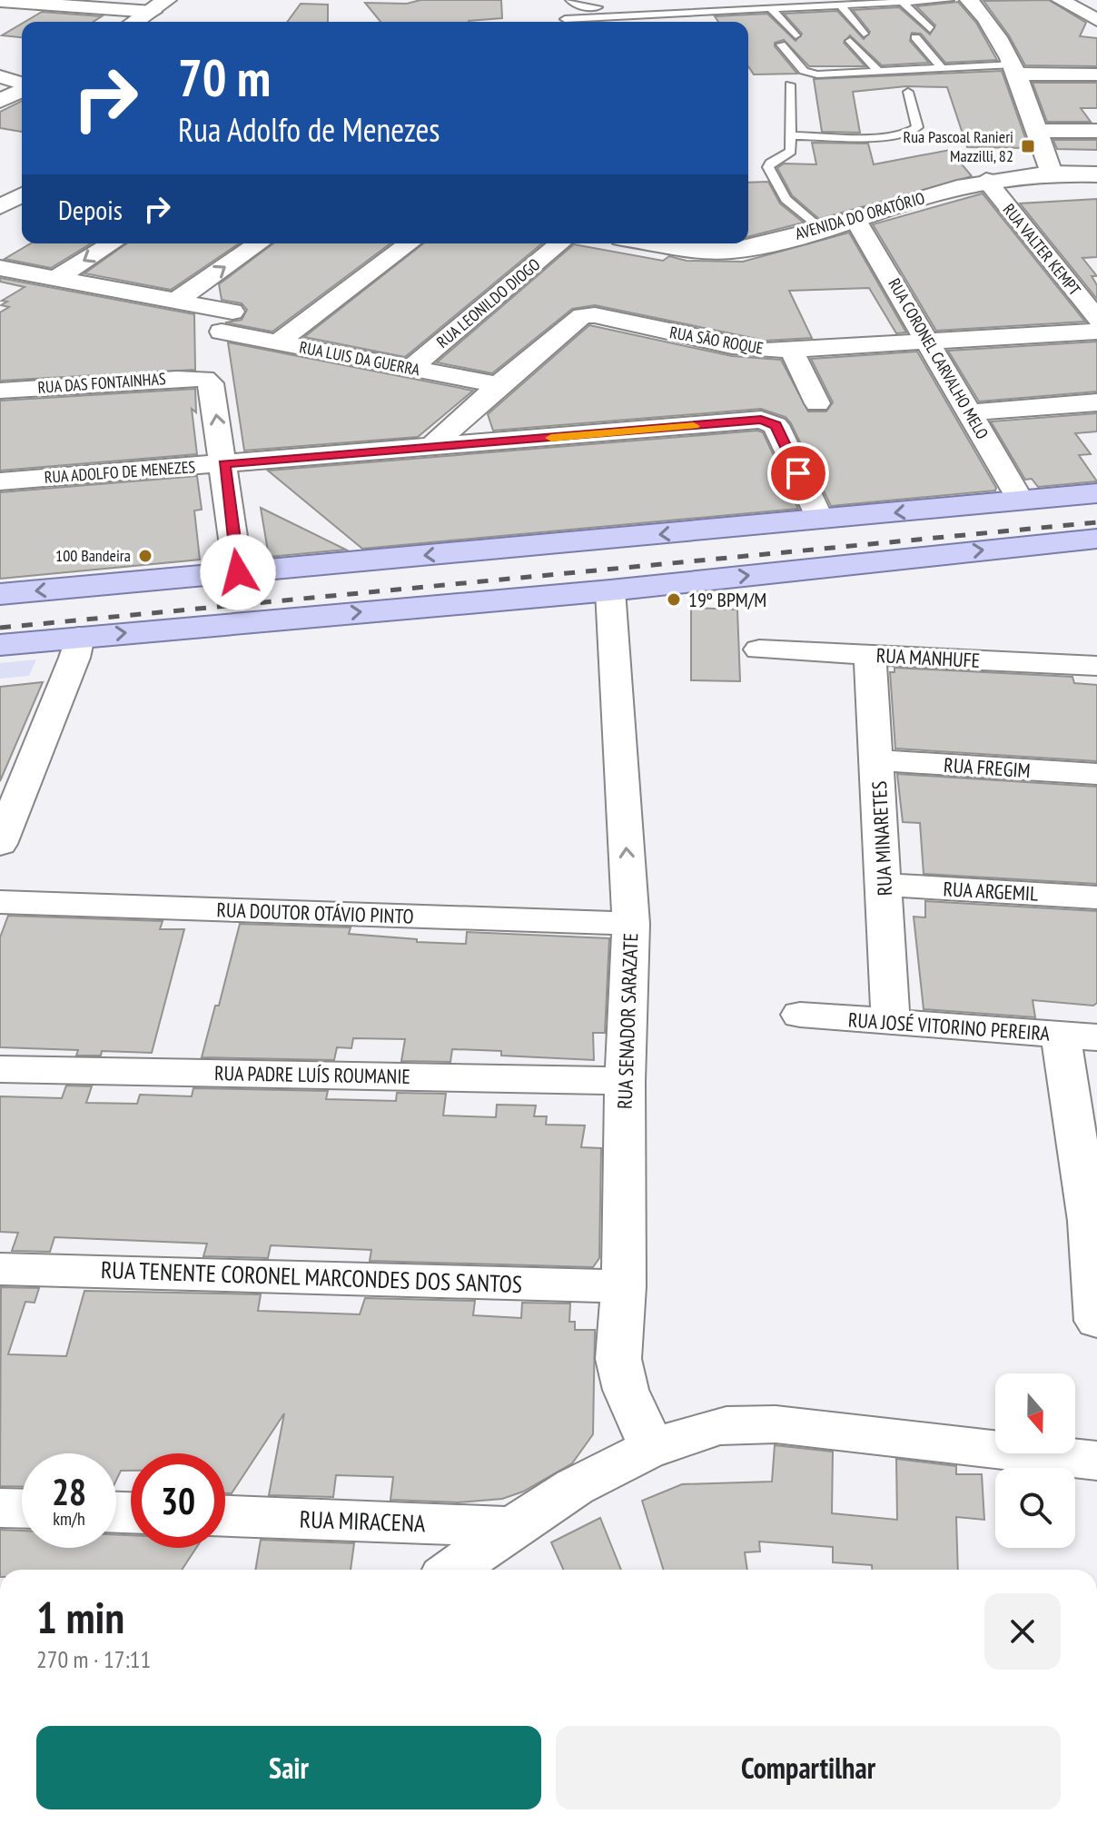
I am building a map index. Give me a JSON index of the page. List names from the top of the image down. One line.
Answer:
{"streets":{"main road":["AVENIDA DO ORATÓRIO"],"street":["RUA VALTER KEMPT","RUA LEONILDO DIOGO","RUA SÃO ROQUE","RUA LUIS DA GUERRA","RUA CORONEL CARVALHO MELO","RUA DAS FONTAINHAS","RUA ADOLFO DE MENEZES","RUA MANHUFE","RUA FREGIM","RUA MINARETES","RUA ARGEMIL","RUA DOUTOR OTÁVIO PINTO","RUA SENADOR SARAZATE","RUA JOSÉ VITORINO PEREIRA","RUA PADRE LUÍS ROUMANIE","RUA TENENTE CORONEL MARCONDES DOS SANTOS","RUA MIRACENA"]},"crossings":[["AVENIDA DO ORATÓRIO","RUA VALTER KEMPT"],["AVENIDA DO ORATÓRIO","RUA CORONEL CARVALHO MELO"],["RUA LEONILDO DIOGO","RUA LUIS DA GUERRA"],["RUA SÃO ROQUE","RUA LUIS DA GUERRA"],["RUA SÃO ROQUE","RUA CORONEL CARVALHO MELO"],["RUA SÃO ROQUE","RUA ADOLFO DE MENEZES"],["RUA DAS FONTAINHAS","RUA ADOLFO DE MENEZES"],["RUA MANHUFE","RUA MINARETES"],["RUA FREGIM","RUA MINARETES"],["RUA MINARETES","RUA ARGEMIL"],["RUA MINARETES","RUA JOSÉ VITORINO PEREIRA"],["RUA DOUTOR OTÁVIO PINTO","RUA SENADOR SARAZATE"],["RUA SENADOR SARAZATE","RUA PADRE LUÍS ROUMANIE"],["RUA SENADOR SARAZATE","RUA TENENTE CORONEL MARCONDES DOS SANTOS"]],"one_way":["RUA DAS FONTAINHAS","RUA SENADOR SARAZATE"],"places":{"transit":["Rua Pascoal Ranieri Mazzilli, 82"],"other":["100 Bandeira","19º BPM/M"]},"north":"bottom","page":{"turn":["70 m","Rua Adolfo de Menezes"],"then":"Depois","speed":"28 km/h","limit":"30","heading":["1 min","270 m · 17:11"],"buttons":["Sair","Compartilhar"]}}
